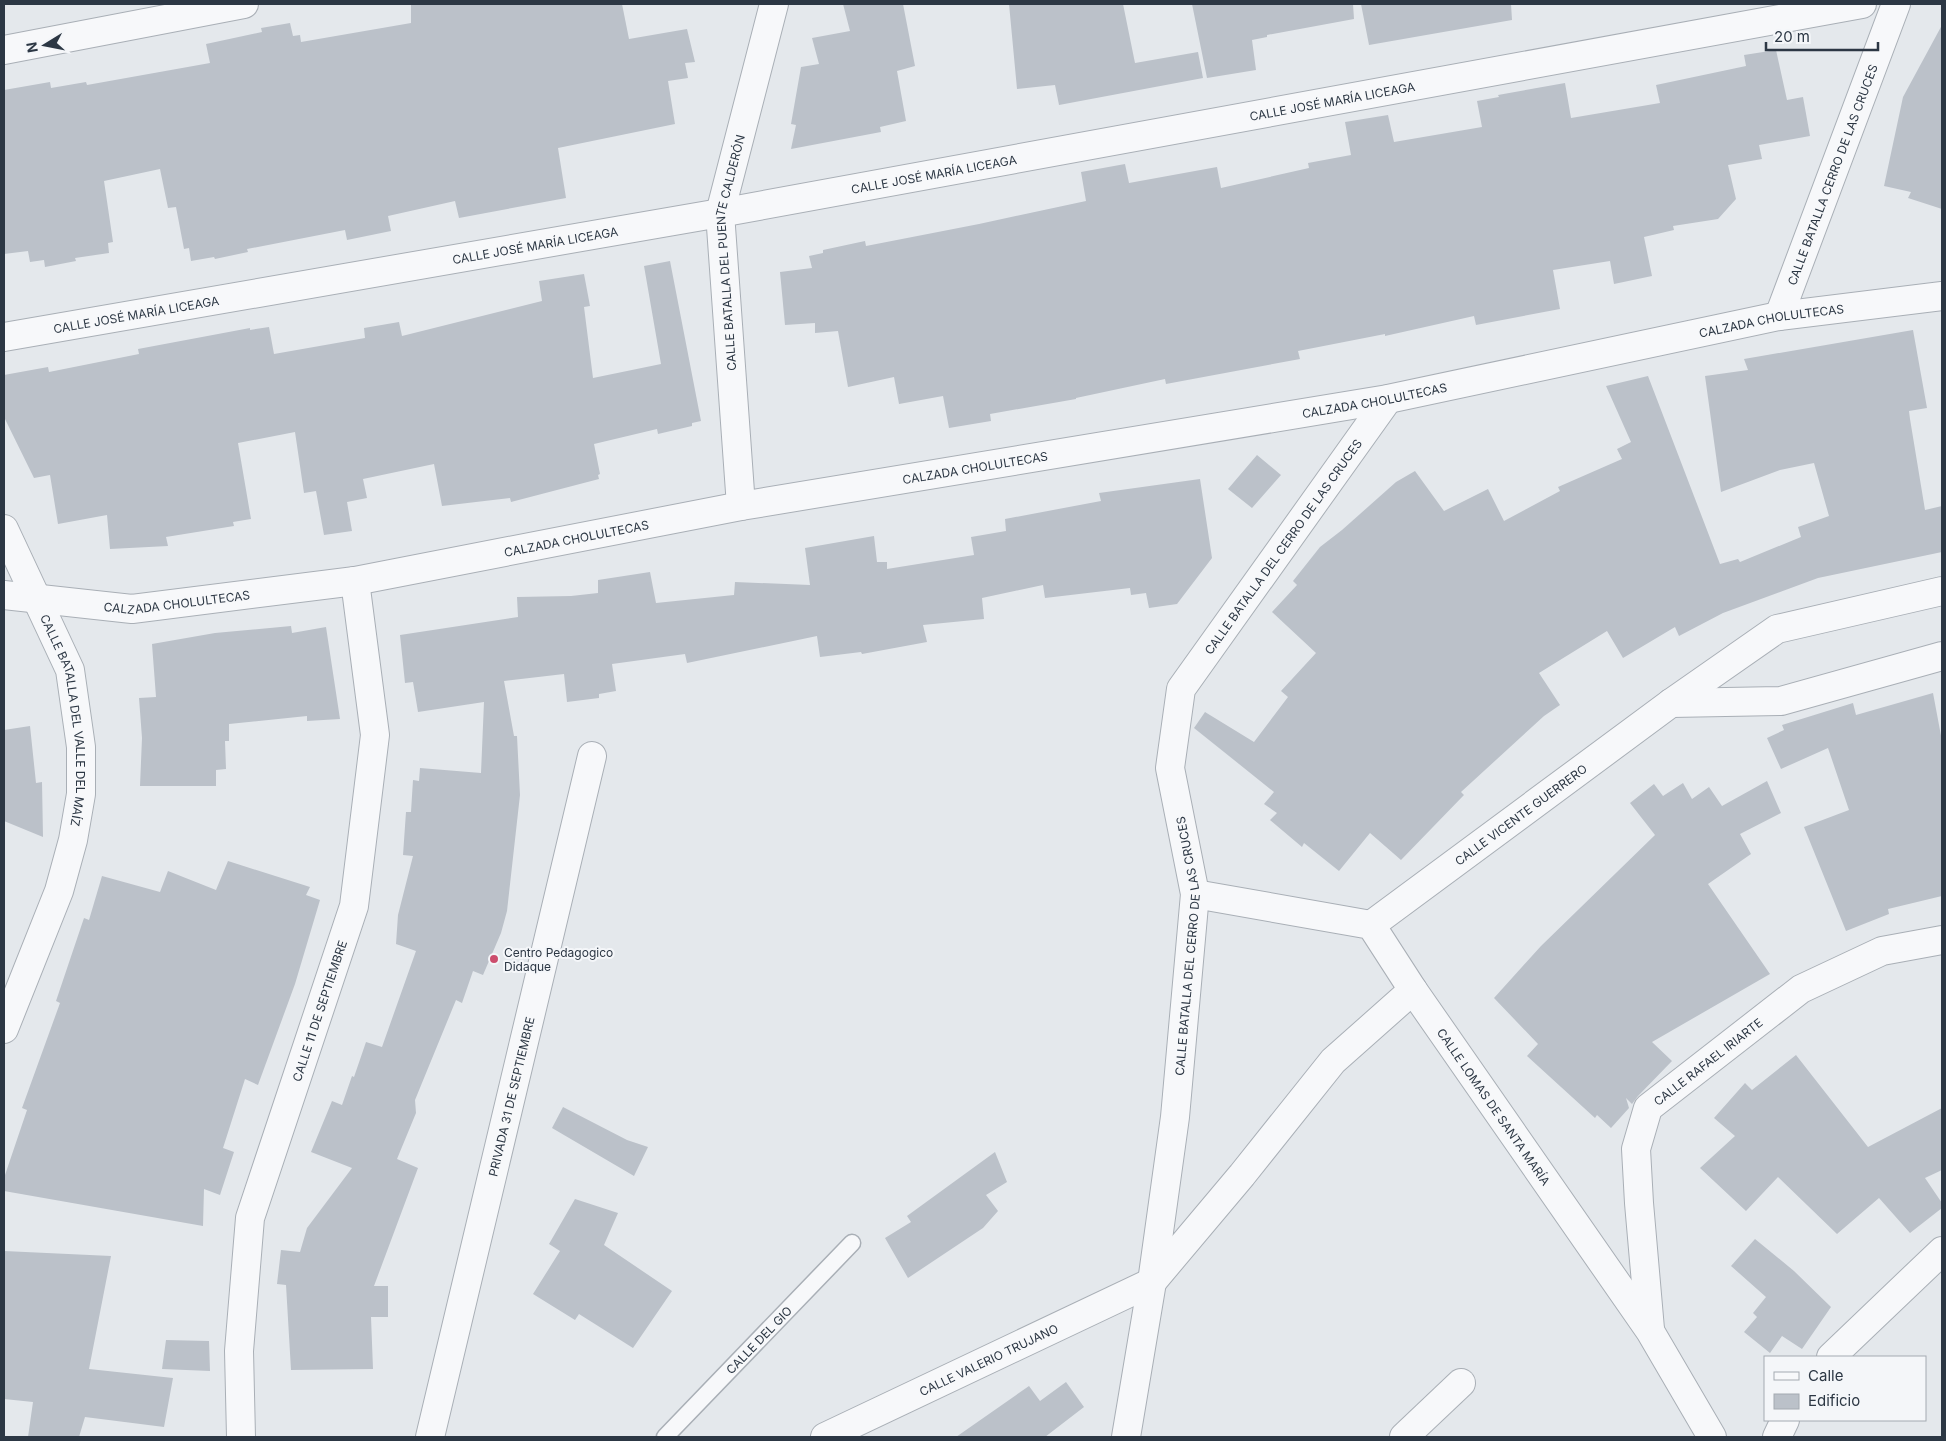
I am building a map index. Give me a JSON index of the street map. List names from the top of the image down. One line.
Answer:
{"streets":{"street":["CALLE JOSÉ MARÍA LICEAGA","CALLE BATALLA CERRO DE LAS CRUCES","CALLE BATALLA DEL PUENTE CALDERÓN","CALZADA CHOLULTECAS","CALLE BATALLA DEL CERRO DE LAS CRUCES","CALLE BATALLA DEL VALLE DEL MAÍZ","CALLE VICENTE GUERRERO","CALLE 11 DE SEPTIEMBRE","CALLE RAFAEL IRIARTE","PRIVADA 31 DE SEPTIEMBRE","CALLE LOMAS DE SANTA MARÍA","CALLE VALERIO TRUJANO"],"lane":["CALLE DEL GIO"]},"crossings":[["CALLE JOSÉ MARÍA LICEAGA","CALLE BATALLA DEL PUENTE CALDERÓN"],["CALLE BATALLA CERRO DE LAS CRUCES","CALZADA CHOLULTECAS"],["CALLE BATALLA DEL PUENTE CALDERÓN","CALZADA CHOLULTECAS"],["CALZADA CHOLULTECAS","CALLE BATALLA DEL CERRO DE LAS CRUCES"],["CALZADA CHOLULTECAS","CALLE BATALLA DEL VALLE DEL MAÍZ"],["CALZADA CHOLULTECAS","CALLE 11 DE SEPTIEMBRE"],["CALLE BATALLA DEL CERRO DE LAS CRUCES","CALLE VALERIO TRUJANO"],["CALLE VICENTE GUERRERO","CALLE LOMAS DE SANTA MARÍA"],["CALLE RAFAEL IRIARTE","CALLE LOMAS DE SANTA MARÍA"]],"places":["Centro Pedagogico Didaque"],"legend":["Calle","Edificio"],"scale_bar":"20 m","north":"left"}
